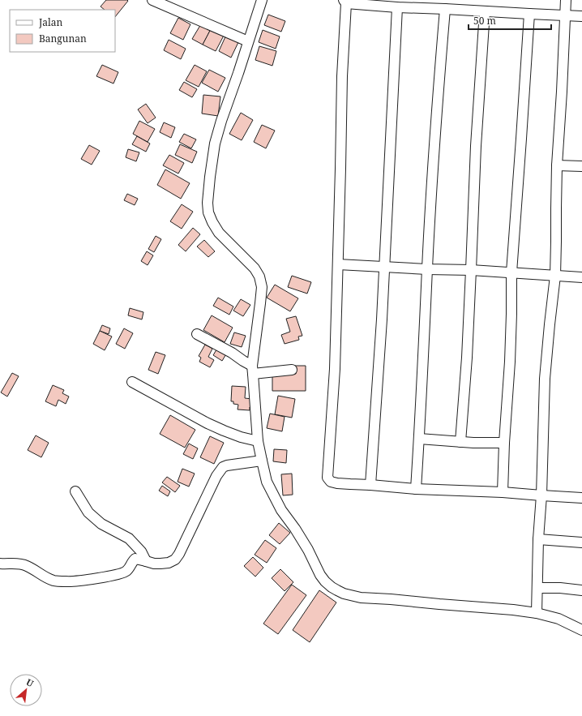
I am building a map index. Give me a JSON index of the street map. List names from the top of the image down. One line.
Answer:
{"legend":["Jalan","Bangunan"],"scale_bar":"50 m","north":"top right"}
